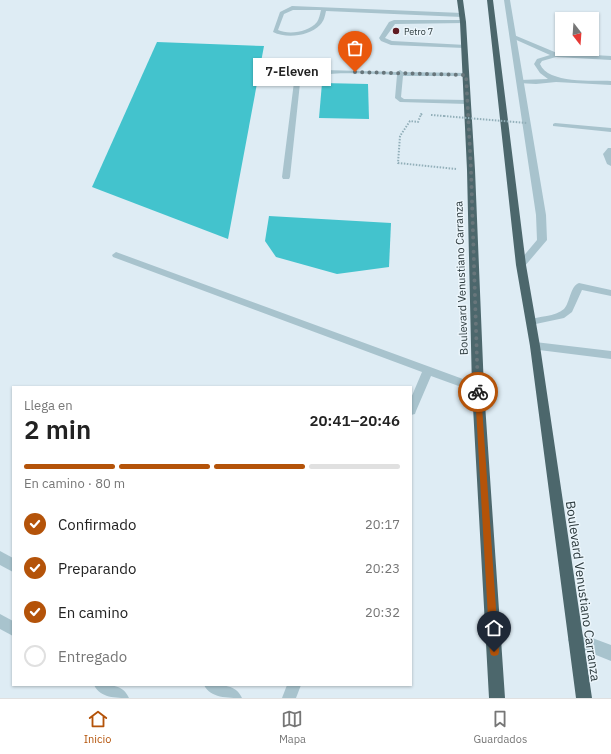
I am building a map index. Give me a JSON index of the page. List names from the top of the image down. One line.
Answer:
{"streets":{"highway":["Boulevard Venustiano Carranza"]},"places":["Petro 7","7-Eleven"],"north":"bottom","page":{"bubble":"7-Eleven","heading":["2 min","Llega en","20:41–20:46"],"bar":"En camino · 80 m","list":[["Confirmado","20:17"],["Preparando","20:23"],["En camino","20:32"],"Entregado"],"tabs":["Inicio","Mapa","Guardados"]}}
